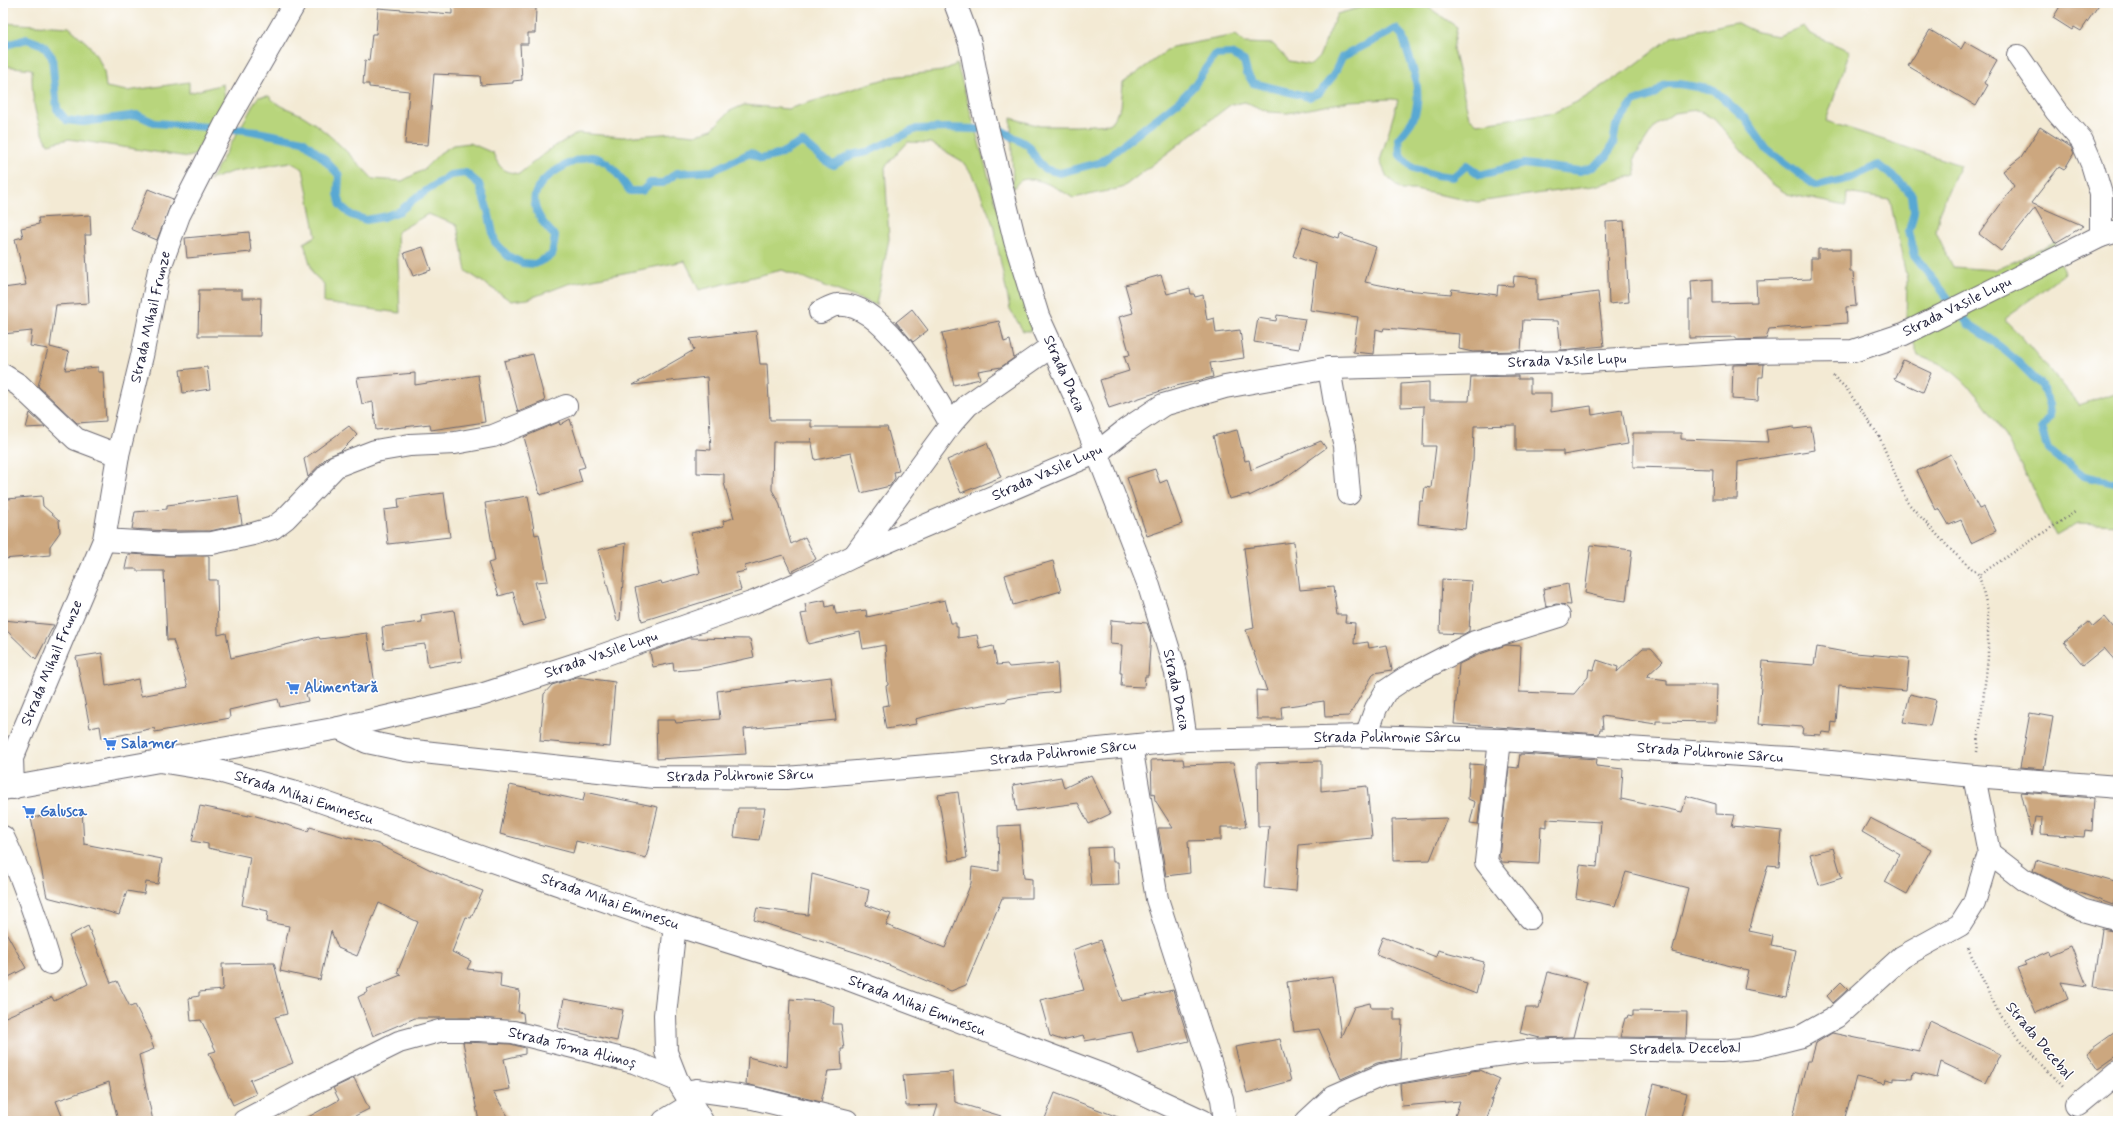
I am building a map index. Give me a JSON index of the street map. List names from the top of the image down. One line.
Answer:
{"streets":{"street":["Strada Vasile Lupu","Strada Mihail Frunze","Strada Dacia","Strada Polihronie Sârcu","Strada Mihai Eminescu","Strada Toma Alimoș","Stradela Decebal"],"path":["Strada Decebal"]},"crossings":[["Strada Vasile Lupu","Strada Dacia"],["Strada Vasile Lupu","Strada Polihronie Sârcu"],["Strada Mihail Frunze","Strada Mihai Eminescu"],["Strada Dacia","Strada Polihronie Sârcu"],["Strada Decebal","Stradela Decebal"]],"places":{"supermarket":["Alimentară","Salamer","Galusca"]}}
